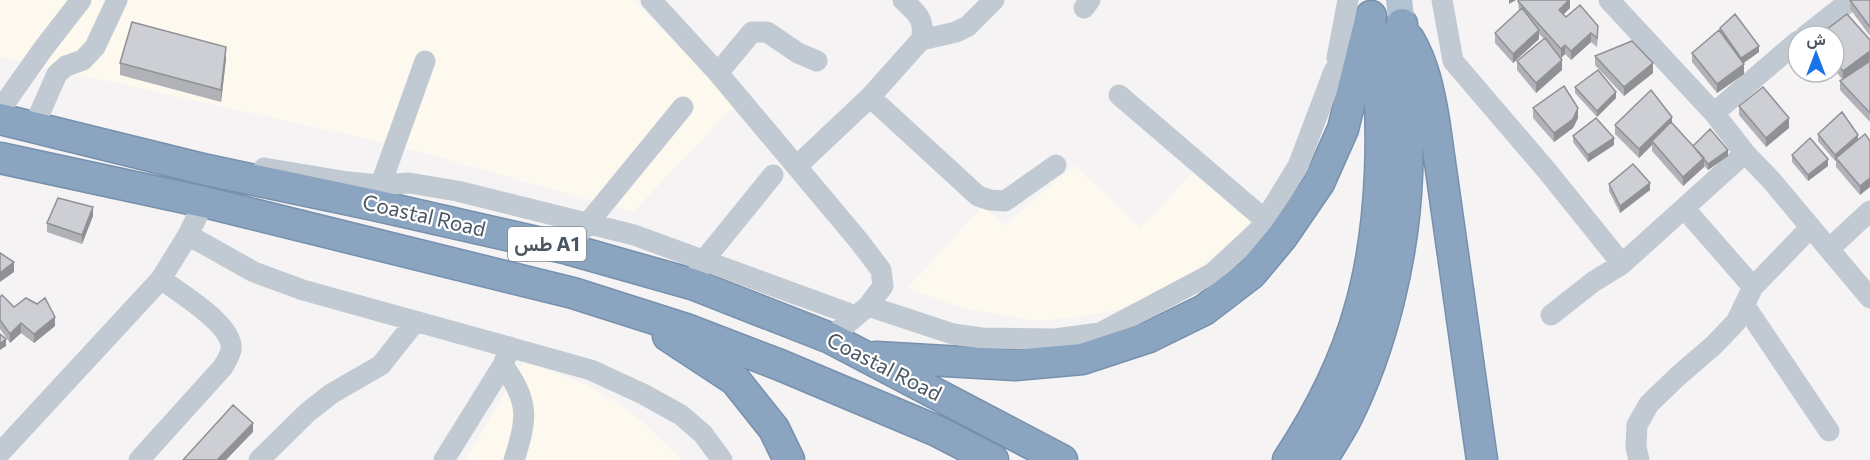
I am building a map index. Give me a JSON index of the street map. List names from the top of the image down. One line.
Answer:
{"streets":{"highway":["Coastal Road","طس A1"]},"north":"top"}
